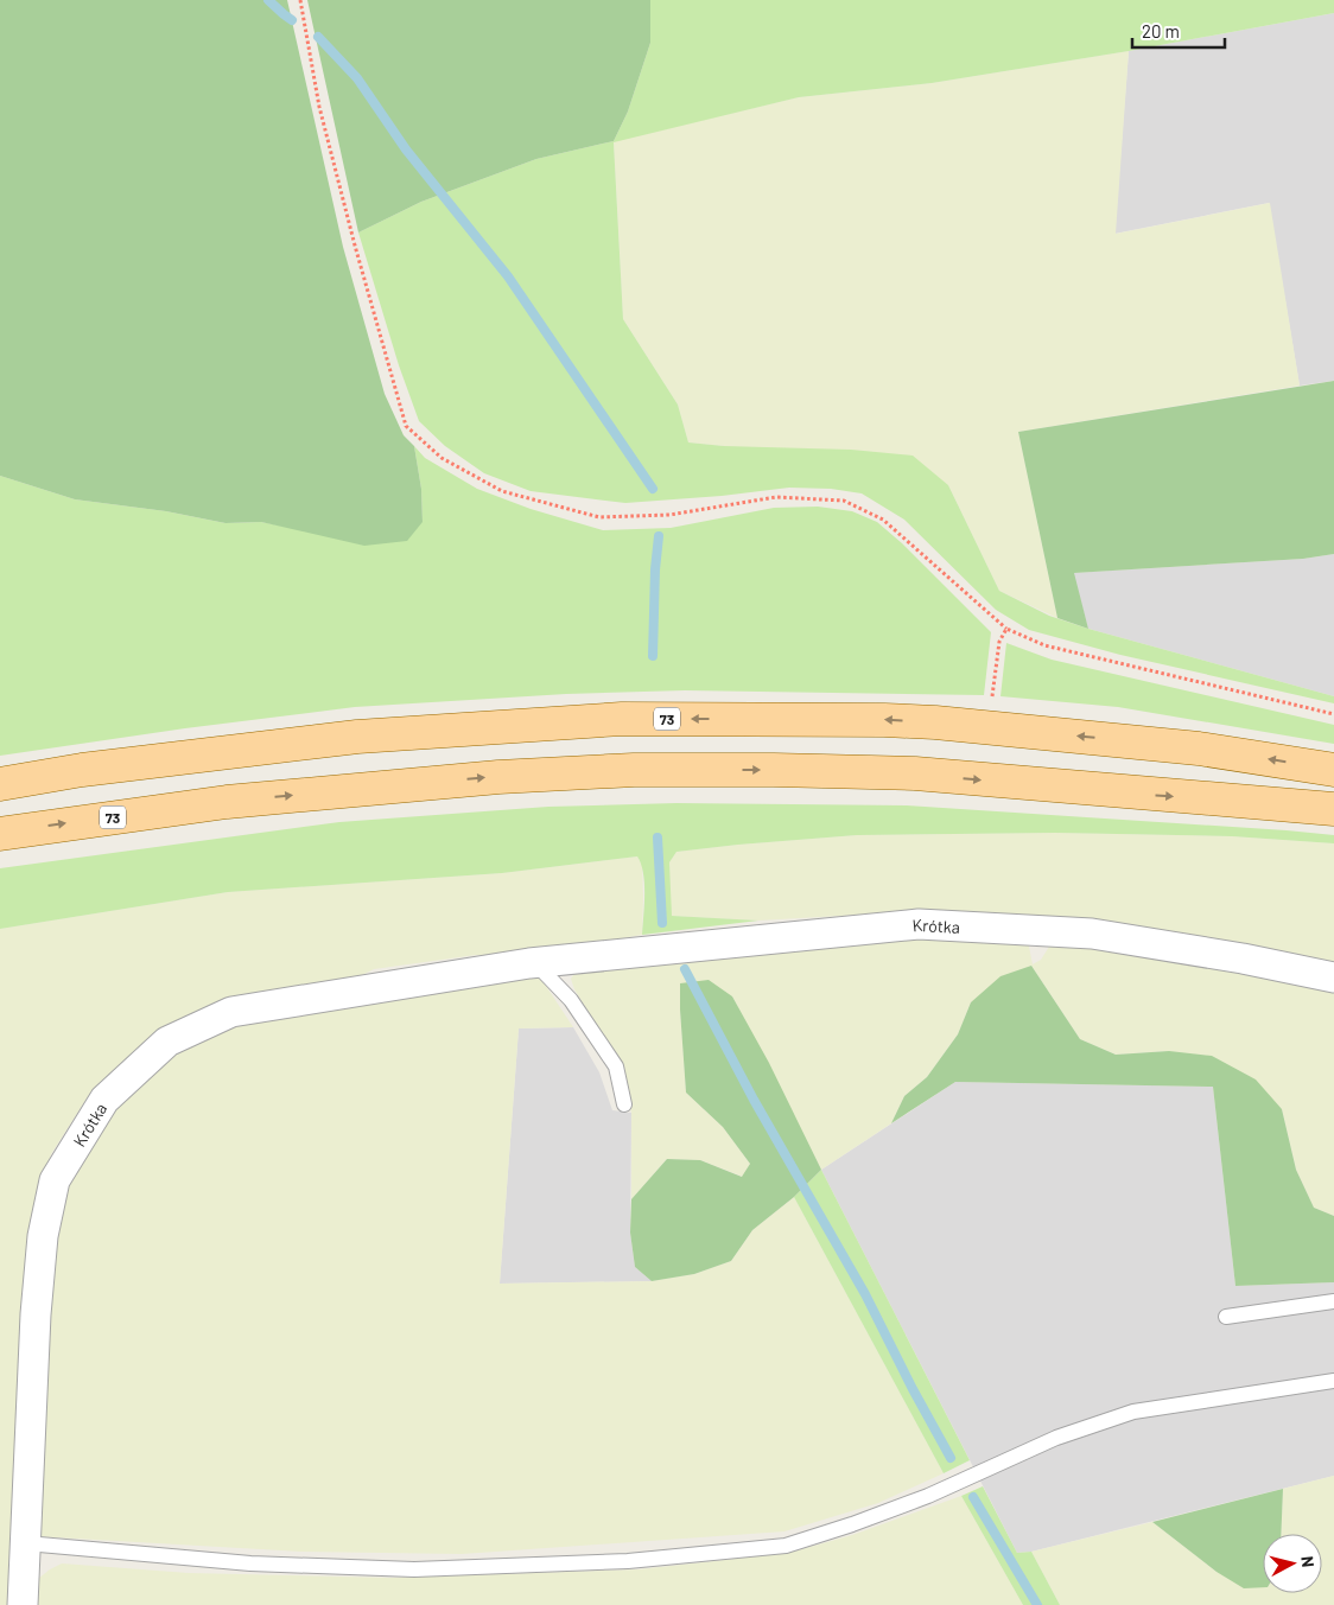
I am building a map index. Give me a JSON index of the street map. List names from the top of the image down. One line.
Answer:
{"streets":{"main road":["73"],"street":["Krótka"]},"scale_bar":"20 m","north":"right"}
